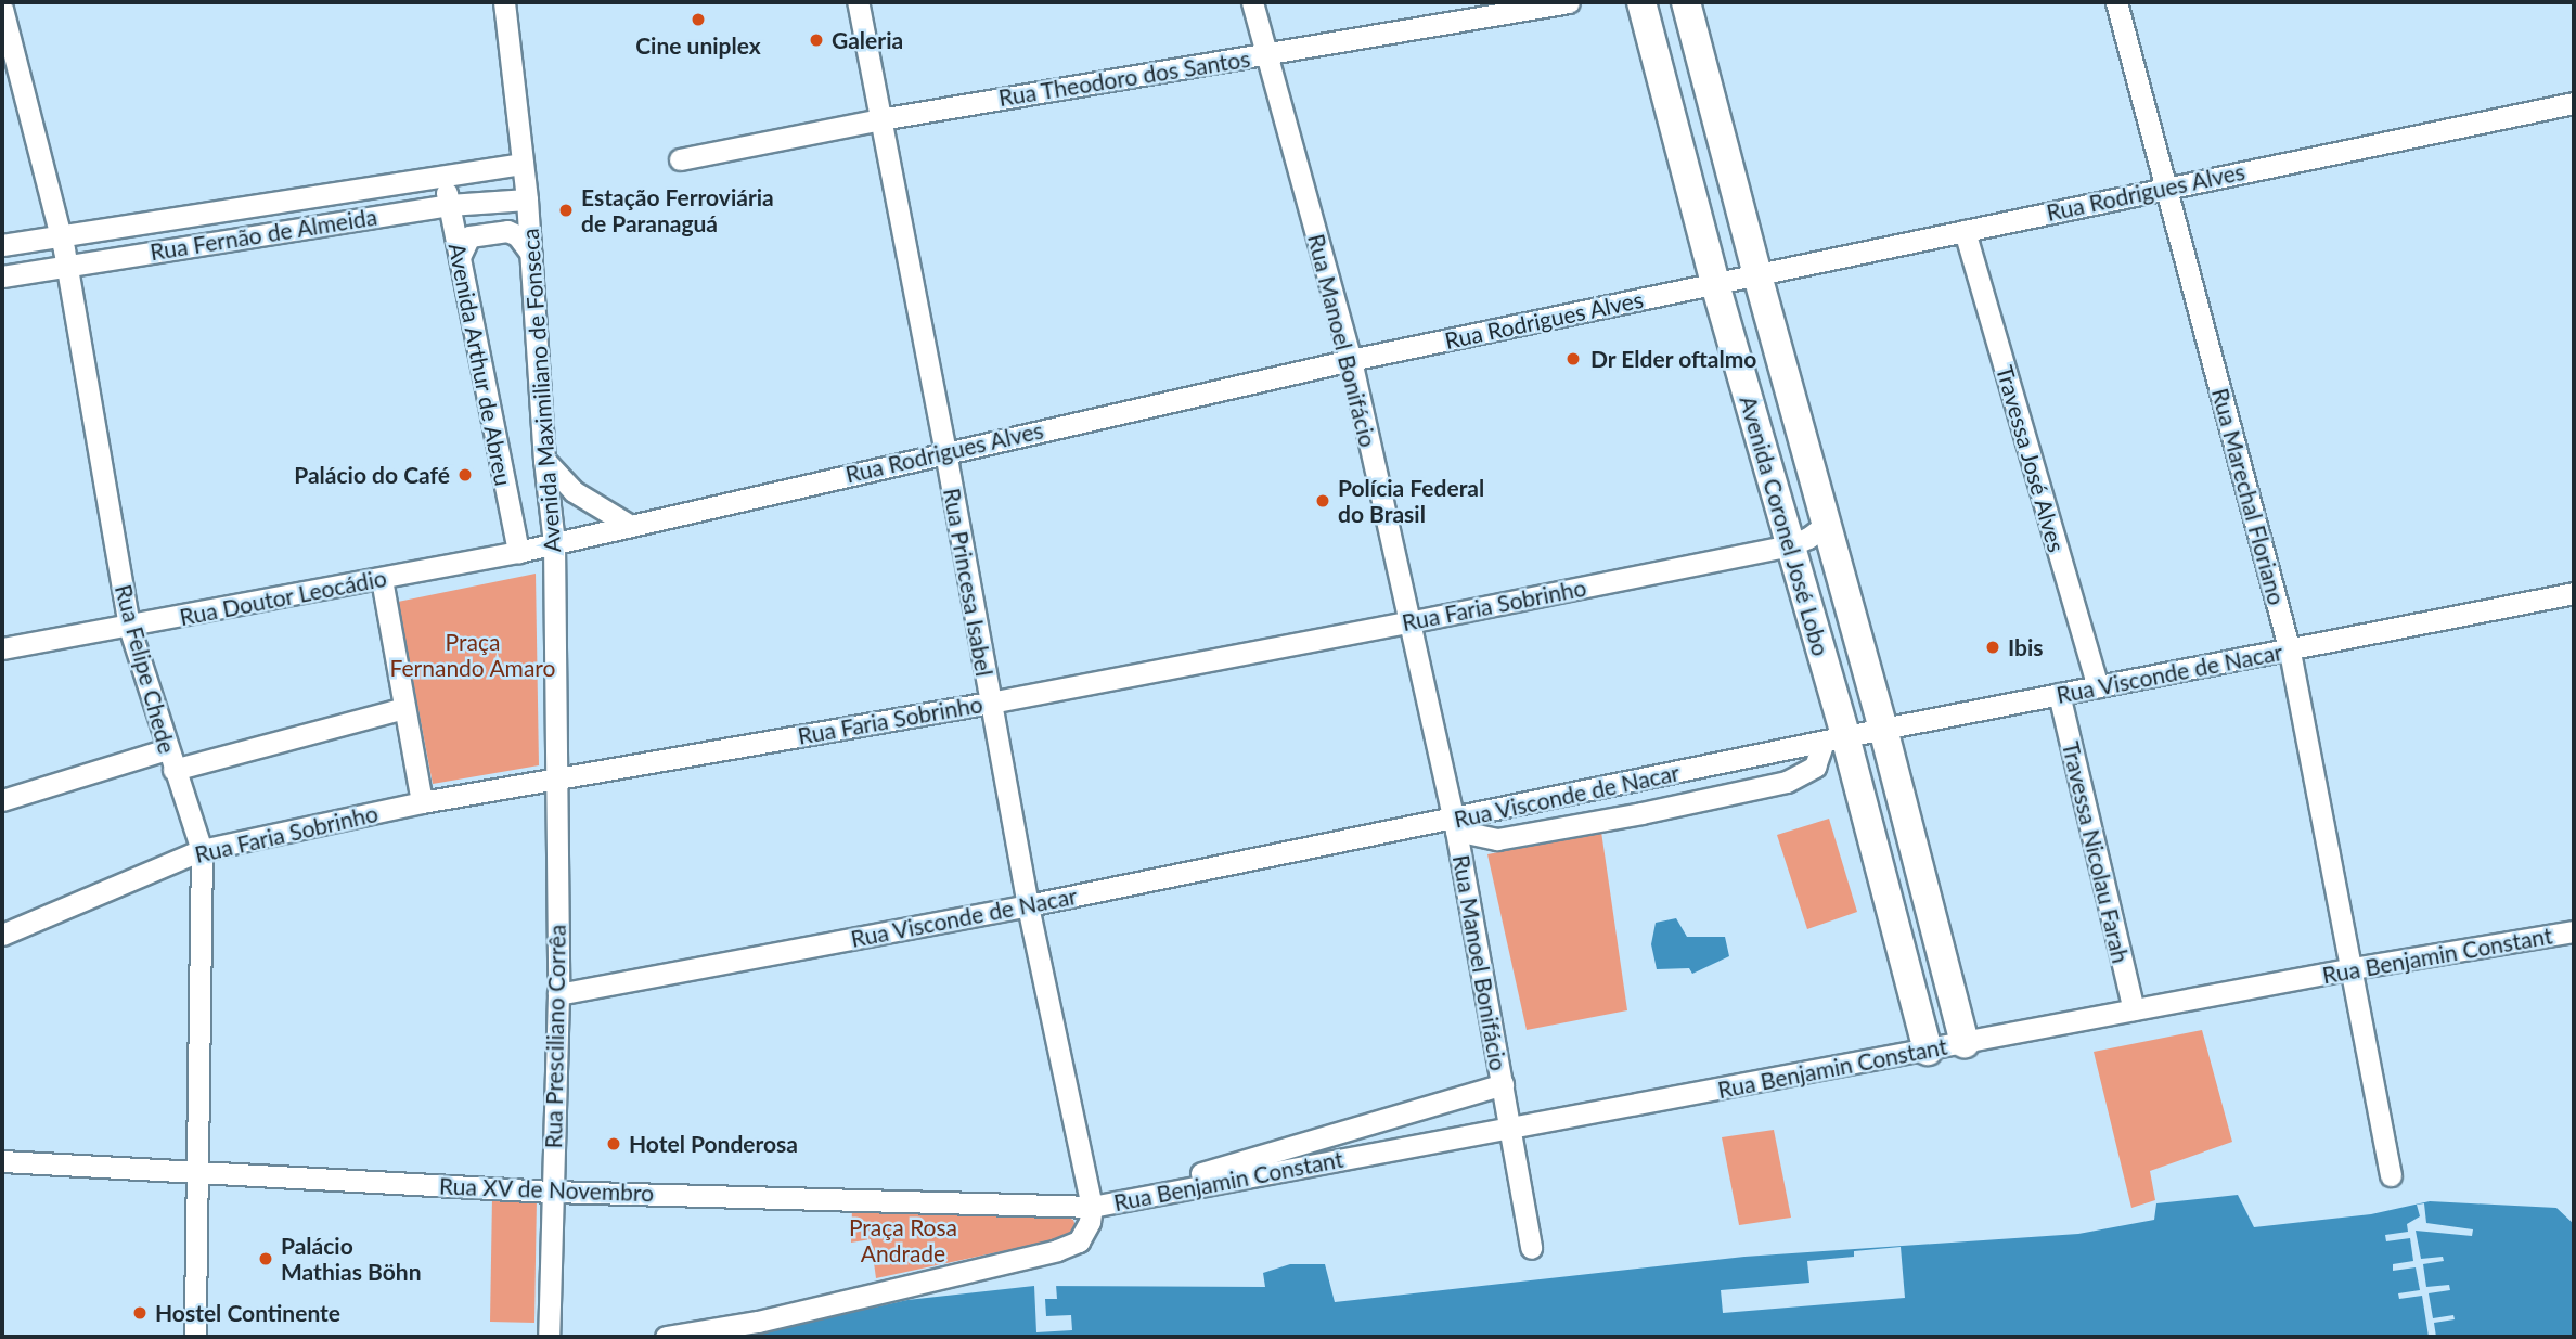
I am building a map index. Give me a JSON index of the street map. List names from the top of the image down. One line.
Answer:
{"streets":{"street":["Rua Theodoro dos Santos","Rua Rodrigues Alves","Rua Fernão de Almeida","Rua Manoel Bonifácio","Avenida Arthur de Abreu","Avenida Maximiliano de Fonseca","Travessa José Alves","Rua Marechal Floriano","Avenida Coronel José Lobo","Rua Princesa Isabel","Rua Doutor Leocádio","Rua Faria Sobrinho","Rua Felipe Chede","Rua Visconde de Nacar","Travessa Nicolau Farah","Rua Benjamin Constant","Rua Presciliano Corrêa","Rua XV de Novembro"]},"crossings":[["Rua Theodoro dos Santos","Rua Manoel Bonifácio"],["Rua Theodoro dos Santos","Rua Princesa Isabel"],["Rua Rodrigues Alves","Rua Manoel Bonifácio"],["Rua Rodrigues Alves","Avenida Arthur de Abreu"],["Rua Rodrigues Alves","Avenida Maximiliano de Fonseca"],["Rua Rodrigues Alves","Travessa José Alves"],["Rua Rodrigues Alves","Rua Marechal Floriano"],["Rua Rodrigues Alves","Avenida Coronel José Lobo"],["Rua Rodrigues Alves","Rua Princesa Isabel"],["Rua Rodrigues Alves","Rua Doutor Leocádio"],["Rua Fernão de Almeida","Avenida Arthur de Abreu"],["Rua Fernão de Almeida","Avenida Maximiliano de Fonseca"],["Rua Fernão de Almeida","Rua Felipe Chede"],["Rua Manoel Bonifácio","Rua Faria Sobrinho"],["Rua Manoel Bonifácio","Rua Visconde de Nacar"],["Rua Manoel Bonifácio","Rua Benjamin Constant"],["Avenida Arthur de Abreu","Rua Doutor Leocádio"],["Avenida Maximiliano de Fonseca","Rua Faria Sobrinho"],["Avenida Maximiliano de Fonseca","Rua Presciliano Corrêa"],["Travessa José Alves","Rua Visconde de Nacar"],["Rua Marechal Floriano","Rua Visconde de Nacar"],["Rua Marechal Floriano","Rua Benjamin Constant"],["Avenida Coronel José Lobo","Rua Faria Sobrinho"],["Avenida Coronel José Lobo","Rua Visconde de Nacar"],["Avenida Coronel José Lobo","Rua Benjamin Constant"],["Rua Princesa Isabel","Rua Faria Sobrinho"],["Rua Princesa Isabel","Rua Visconde de Nacar"],["Rua Princesa Isabel","Rua Benjamin Constant"],["Rua Princesa Isabel","Rua XV de Novembro"],["Rua Doutor Leocádio","Rua Felipe Chede"],["Rua Faria Sobrinho","Rua Felipe Chede"],["Rua Faria Sobrinho","Rua Presciliano Corrêa"],["Rua Felipe Chede","Rua XV de Novembro"],["Rua Visconde de Nacar","Travessa Nicolau Farah"],["Rua Visconde de Nacar","Rua Presciliano Corrêa"],["Travessa Nicolau Farah","Rua Benjamin Constant"],["Rua Benjamin Constant","Rua XV de Novembro"],["Rua Presciliano Corrêa","Rua XV de Novembro"]],"parks":["Praça Fernando Amaro","Praça Rosa Andrade"],"places":["Cine uniplex","Galeria","Estação Ferroviária de Paranaguá","Dr Elder oftalmo","Palácio do Café","Polícia Federal do Brasil","Ibis","Hotel Ponderosa","Palácio Mathias Böhn","Hostel Continente"]}
